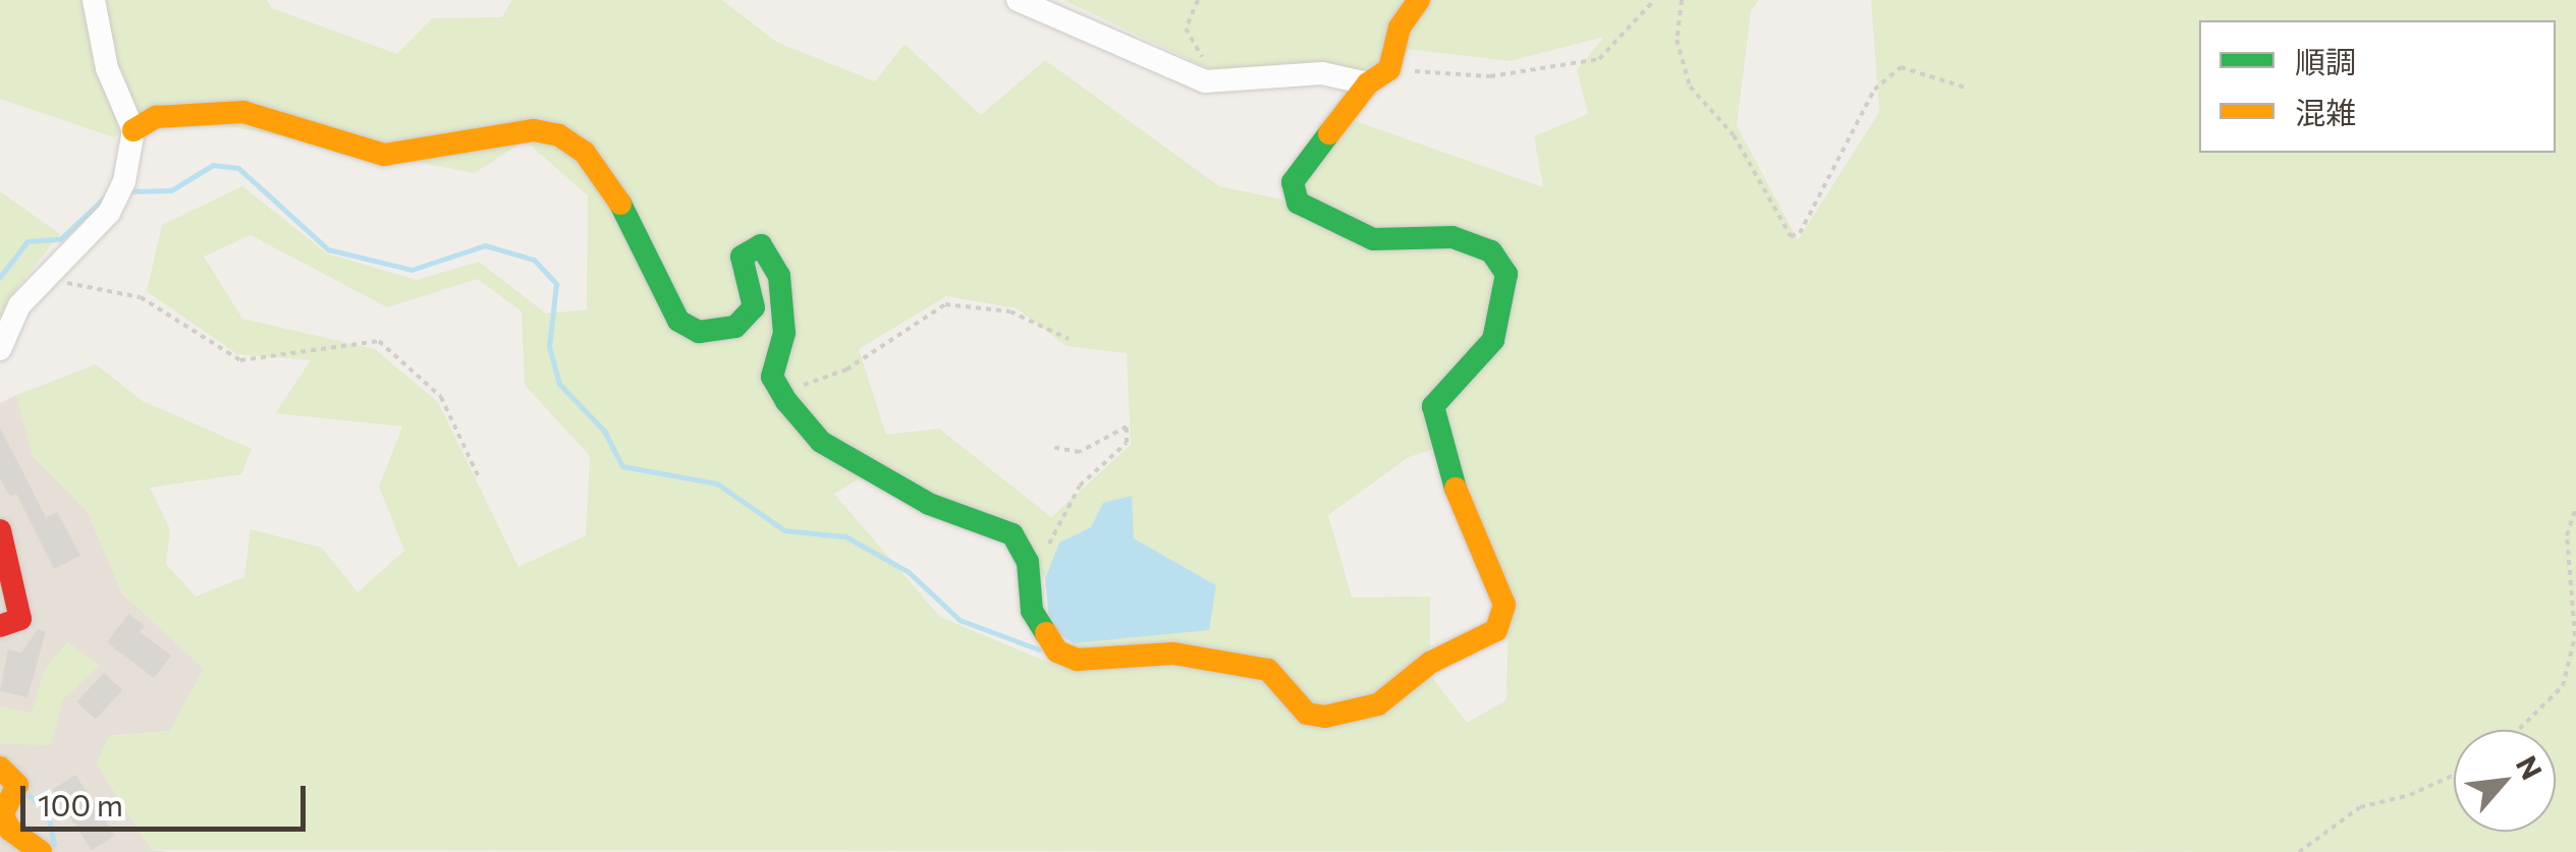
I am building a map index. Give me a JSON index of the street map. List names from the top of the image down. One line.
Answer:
{"legend":["順調","混雑"],"scale_bar":"100 m","north":"top right"}
